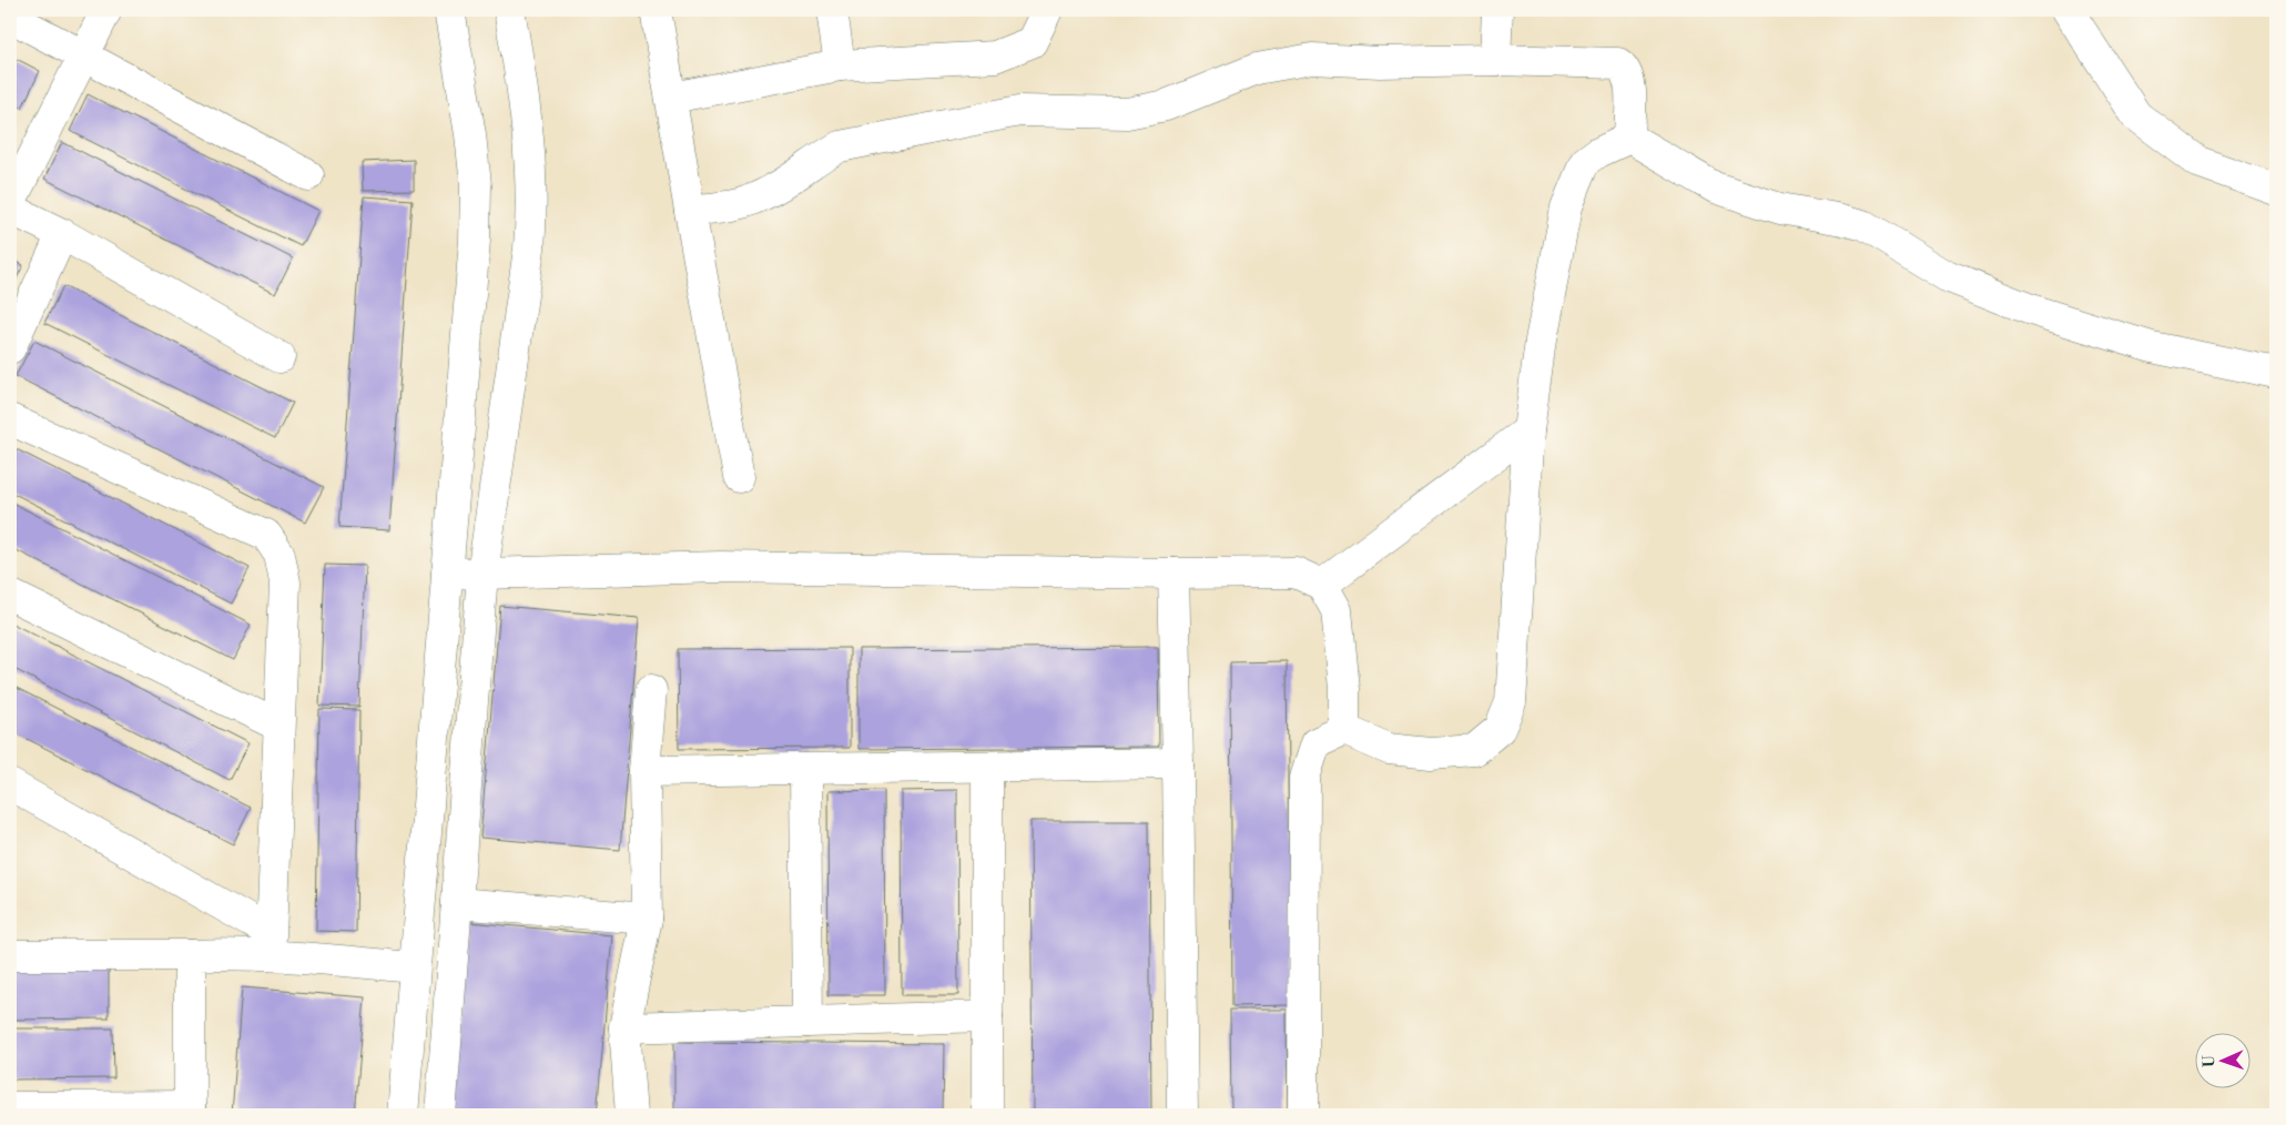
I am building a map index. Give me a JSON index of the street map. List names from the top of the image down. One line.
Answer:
{"north":"left"}
